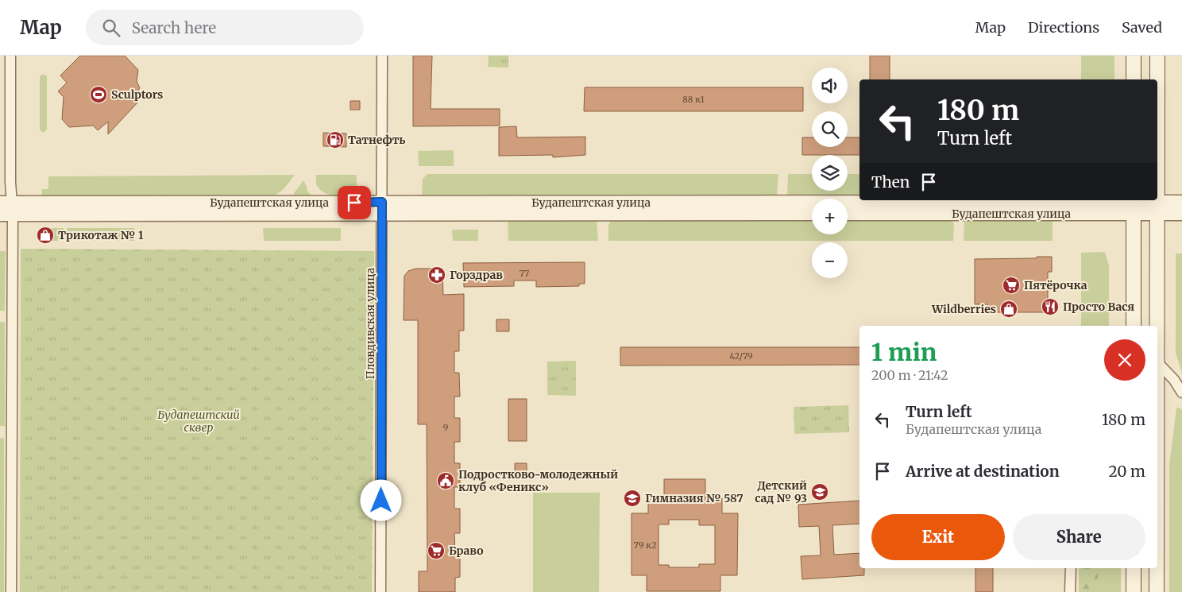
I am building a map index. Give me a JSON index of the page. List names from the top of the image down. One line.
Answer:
{"streets":{"street":["Будапештская улица","Пловдивская улица"]},"crossings":[["Будапештская улица","Пловдивская улица"]],"parks":["Будапештский сквер"],"places":{"sports":["Sculptors"],"fuel station":["Татнефть"],"shop":["Трикотаж № 1","Wildberries"],"pharmacy":["Горздрав"],"supermarket":["Пятёрочка","Браво"],"restaurant":["Просто Вася"],"public building":["Подростково-молодежный клуб «Феникс»"],"school or university":["Детский сад № 93","Гимназия № 587"]},"house_numbers":["88 к1","77","42/79","9","79 к2"],"page":{"header":"Map","search":"Search here","nav":["Map","Directions","Saved"],"map_buttons":["+","−"],"turn":["180 m","Turn left"],"then":"Then","heading":["1 min","200 m · 21:42"],"list":[{"name":"Turn left","note":"Будапештская улица","value":"180 m"},{"name":"Arrive at destination","value":"20 m"}],"buttons":["Exit","Share"]}}
